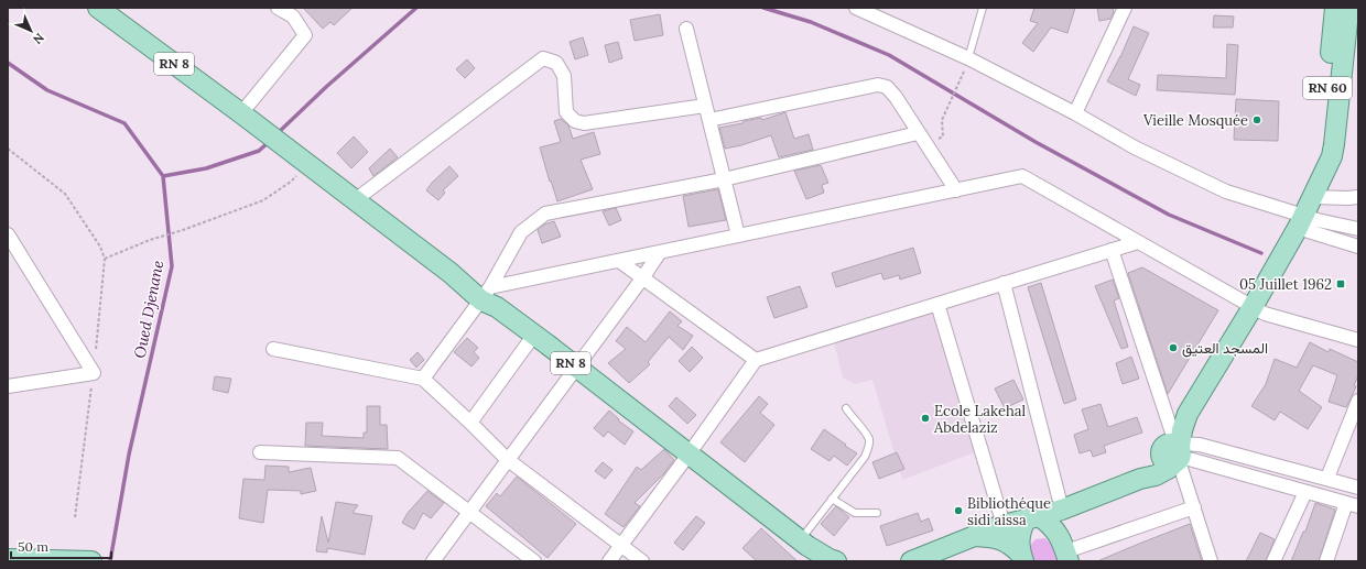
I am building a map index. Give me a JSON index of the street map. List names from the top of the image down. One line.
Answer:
{"streets":{"main road":["RN 8","RN 60"]},"water":["Oued Djenane"],"places":{"other":["Vieille Mosquée","المسجد العتيق","Ecole Lakehal Abdelaziz","Bibliothéque sidi aissa"],"transit":["05 Juillet 1962"]},"scale_bar":"50 m","north":"bottom right"}
